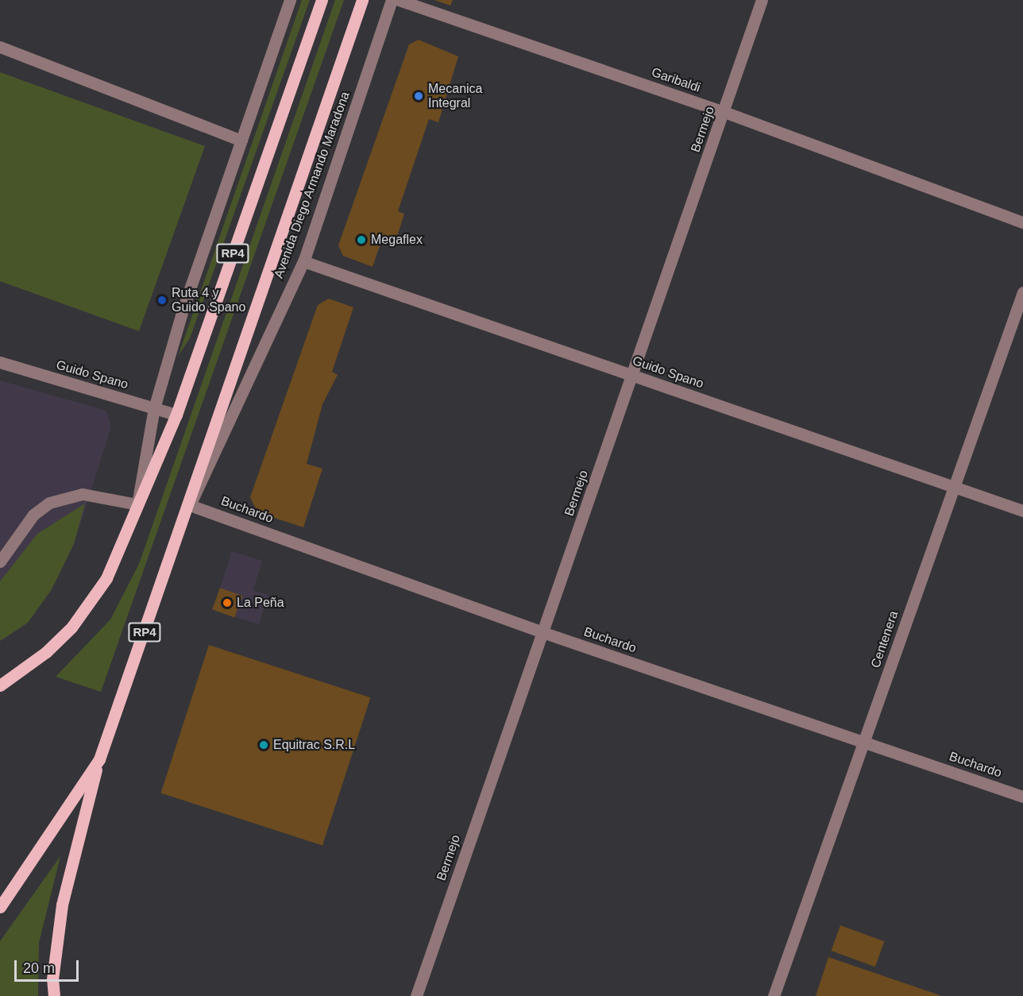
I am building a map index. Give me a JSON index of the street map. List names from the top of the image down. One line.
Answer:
{"streets":{"main road":["Avenida Diego Armando Maradona","RP4"],"street":["Garibaldi","Bermejo","Guido Spano","Buchardo","Centenera"]},"crossings":[["Garibaldi","Bermejo"],["Bermejo","Guido Spano"],["Bermejo","Buchardo"],["Avenida Diego Armando Maradona","Guido Spano"],["Avenida Diego Armando Maradona","Buchardo"],["RP4","Guido Spano"],["Guido Spano","Centenera"],["Buchardo","Centenera"]],"places":["Mecanica Integral","Megaflex","Ruta 4 y Guido Spano","La Peña","Equitrac S.R.L"],"scale_bar":"20 m"}
